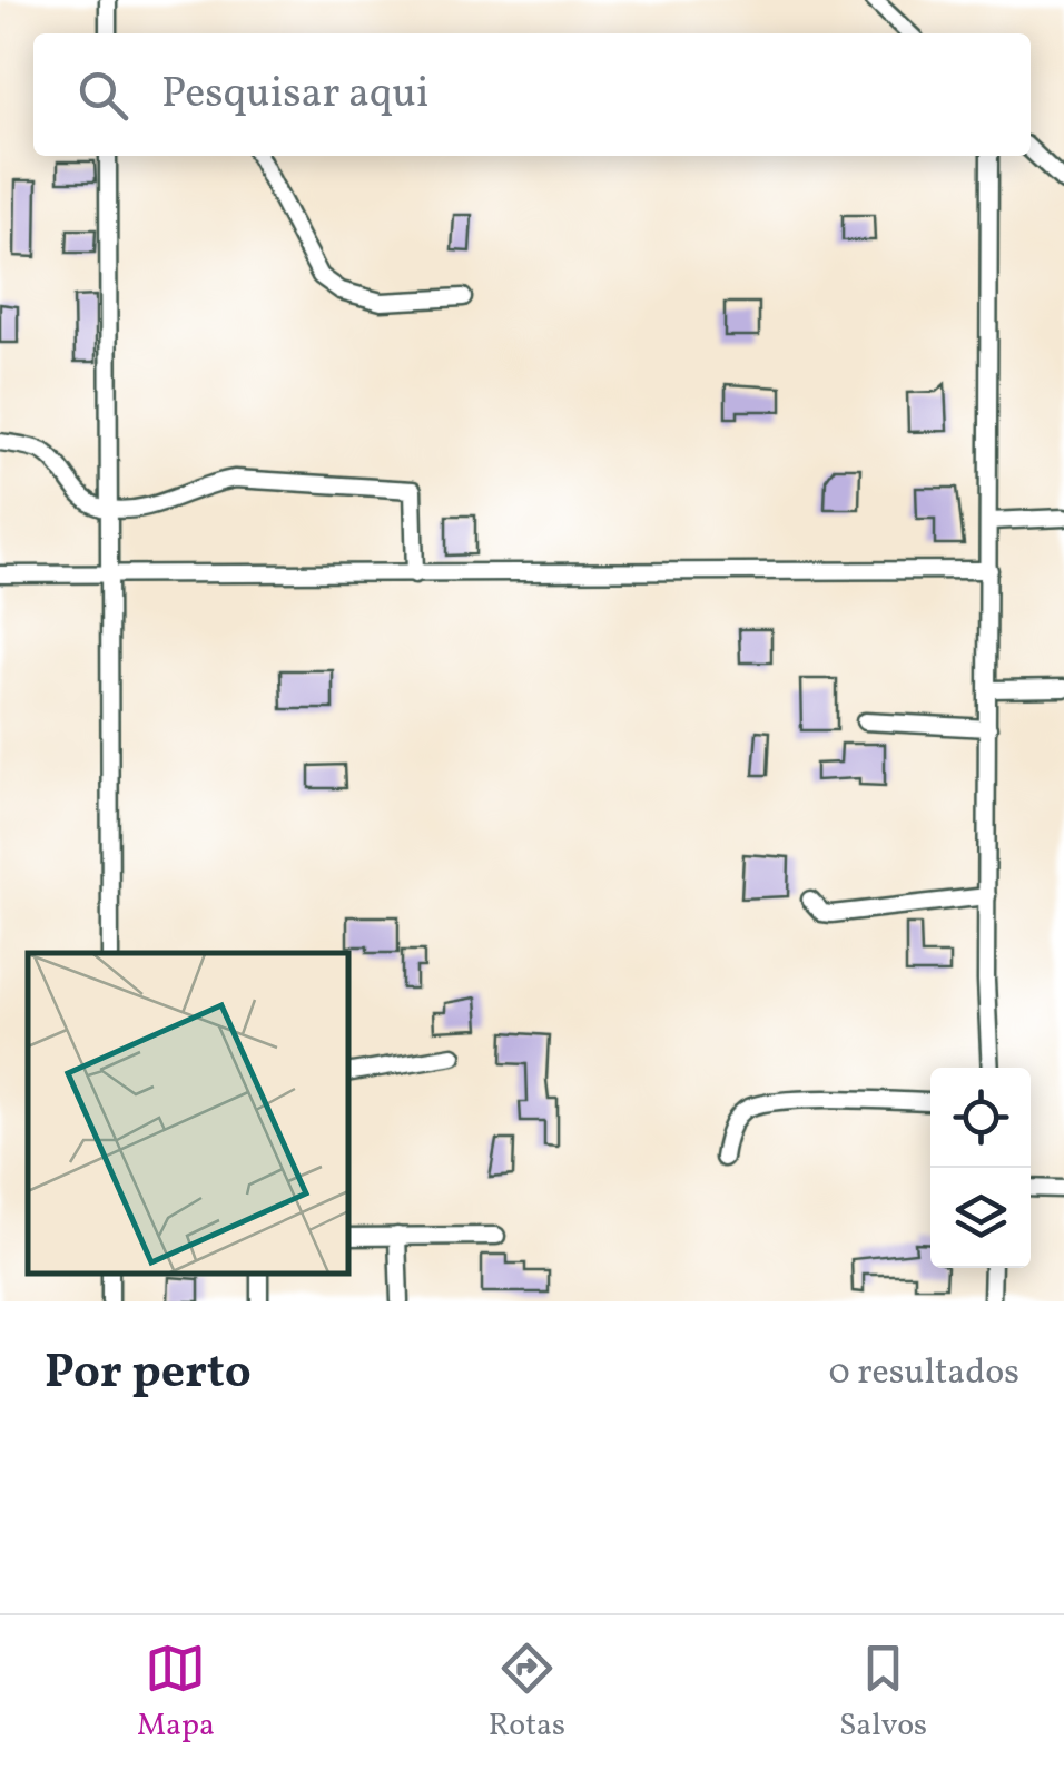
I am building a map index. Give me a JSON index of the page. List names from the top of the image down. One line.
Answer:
{"page":{"search":"Pesquisar aqui","heading":["Por perto","0 resultados"],"nav":["Mapa","Rotas","Salvos"]}}
